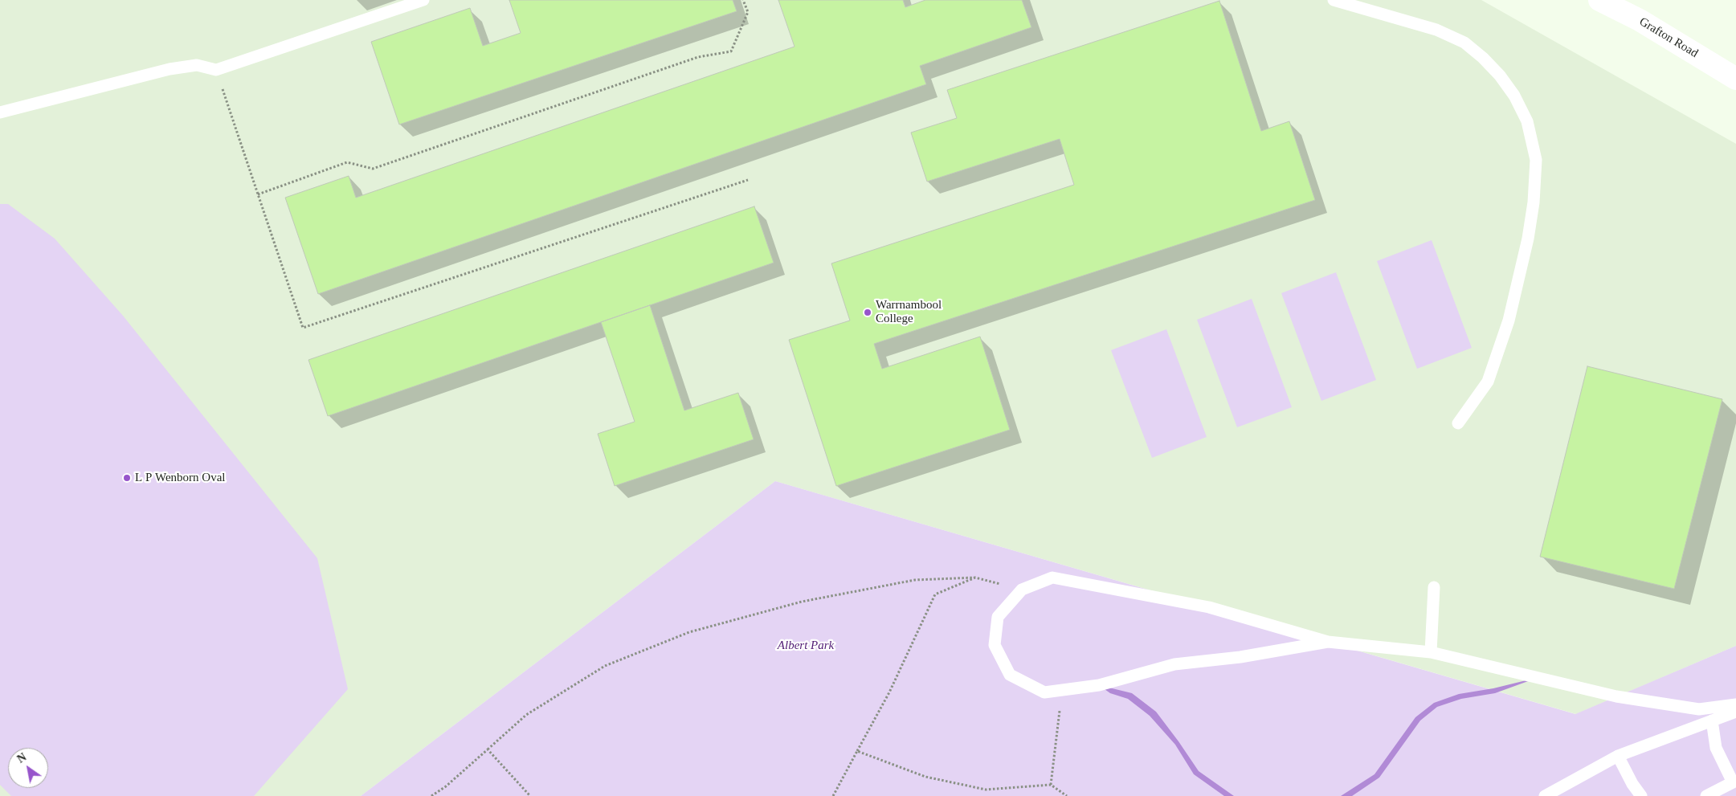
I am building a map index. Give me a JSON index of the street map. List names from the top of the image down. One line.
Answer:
{"streets":{"street":["Grafton Road"]},"parks":["Albert Park"],"places":["Warrnambool College","L P Wenborn Oval"],"north":"top left"}
